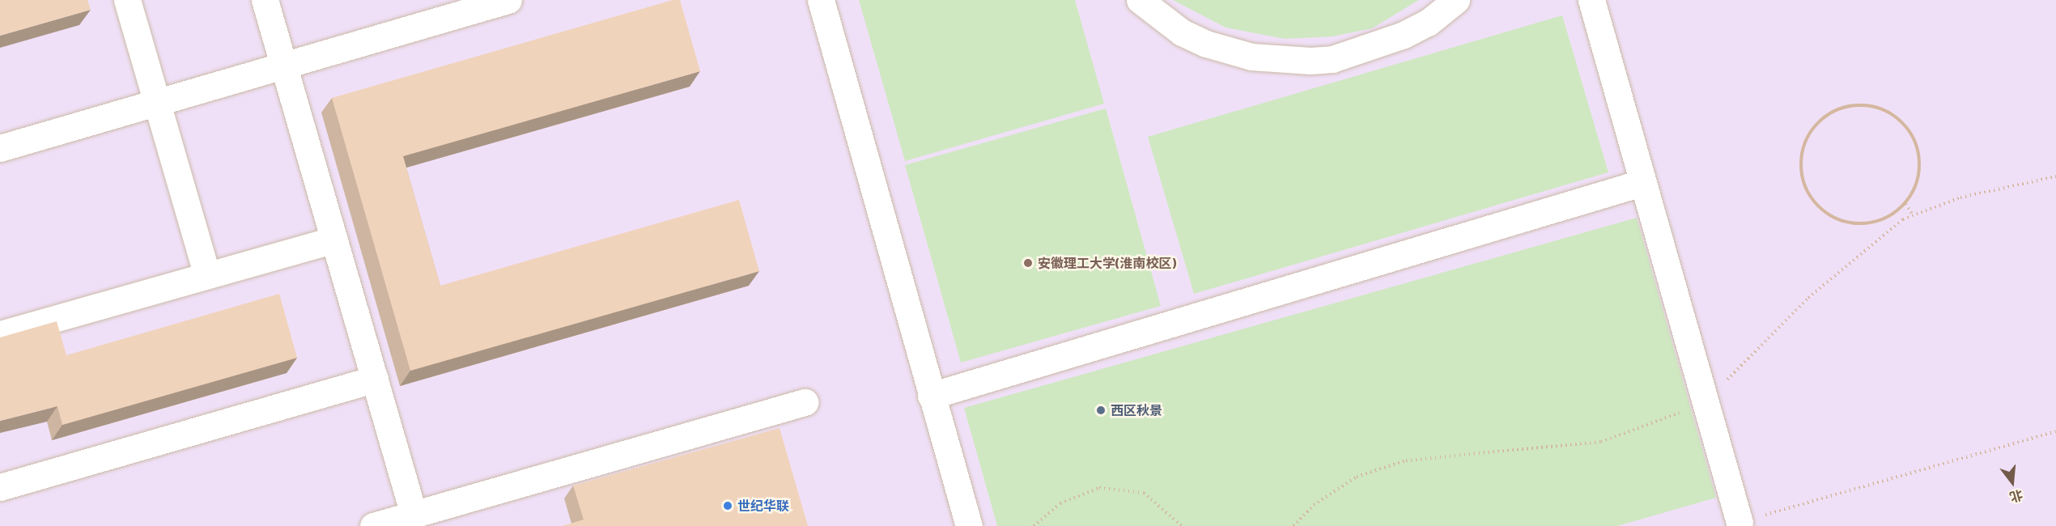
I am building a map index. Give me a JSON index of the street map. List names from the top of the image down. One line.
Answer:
{"places":["安徽理工大学(淮南校区)","西区秋景","世纪华联"],"north":"bottom"}
